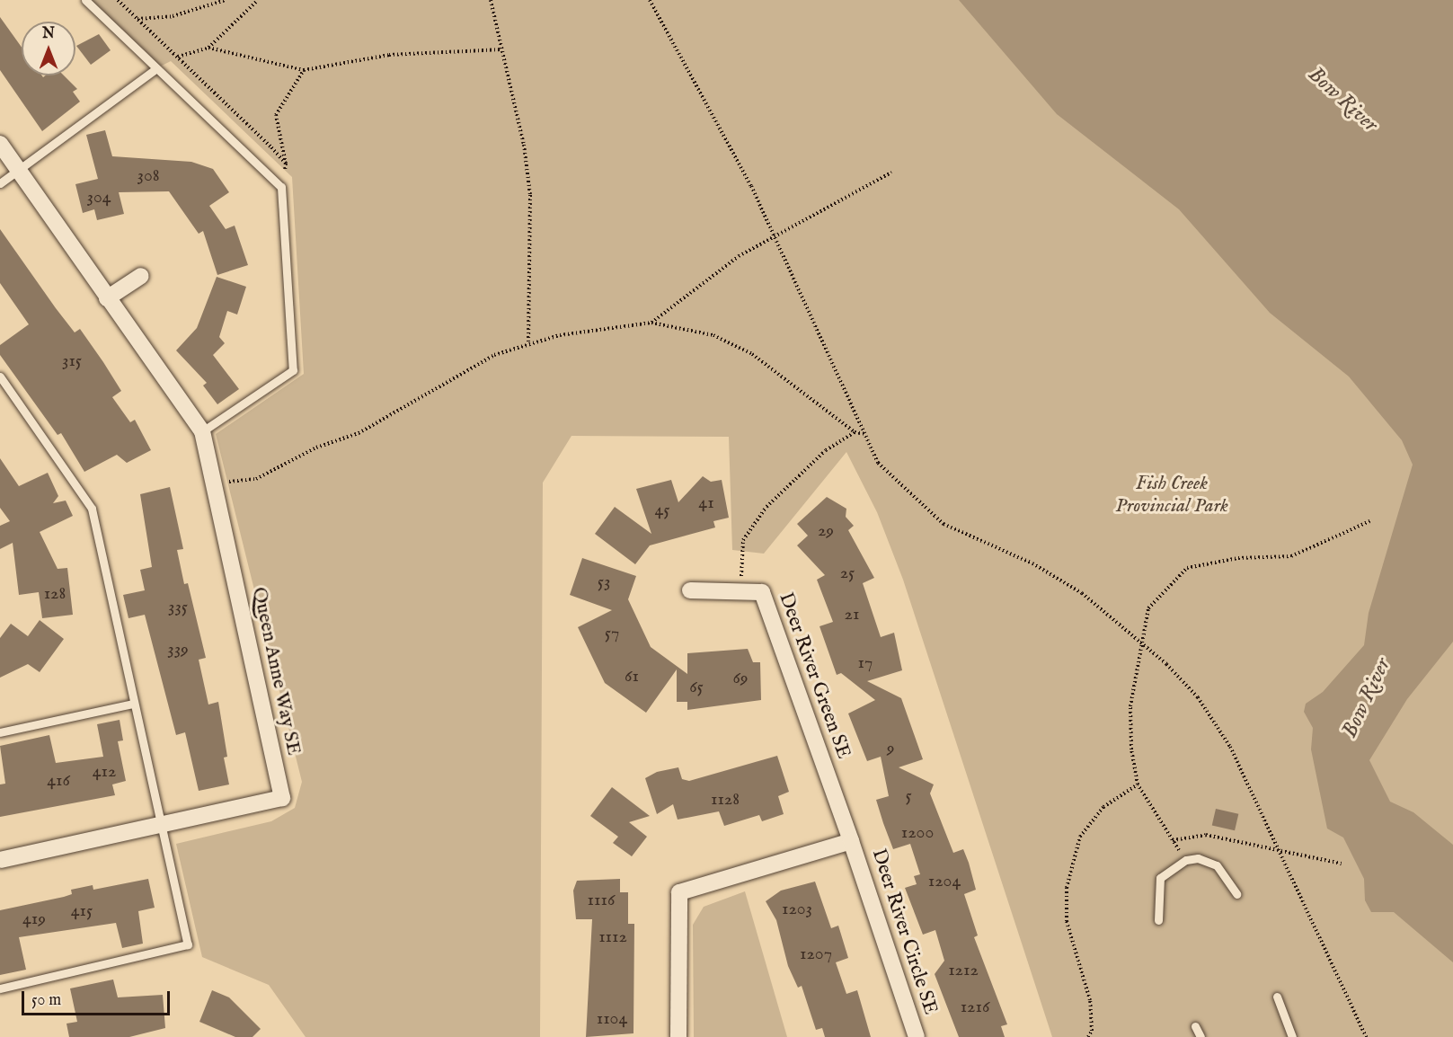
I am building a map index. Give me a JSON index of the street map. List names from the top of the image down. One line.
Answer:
{"streets":{"street":["Queen Anne Way SE","Deer River Green SE","Deer River Circle SE"]},"crossings":[["Deer River Green SE","Deer River Circle SE"]],"water":["Bow River"],"parks":["Fish Creek Provincial Park"],"house_numbers":["308","304","315","41","45","29","25","53","128","335","21","57","339","17","61","69","65","9","412","416","5","1128","1200","1204","1116","1203","415","419","1112","1207","1212","1216","1104"],"scale_bar":"50 m","north":"top"}
